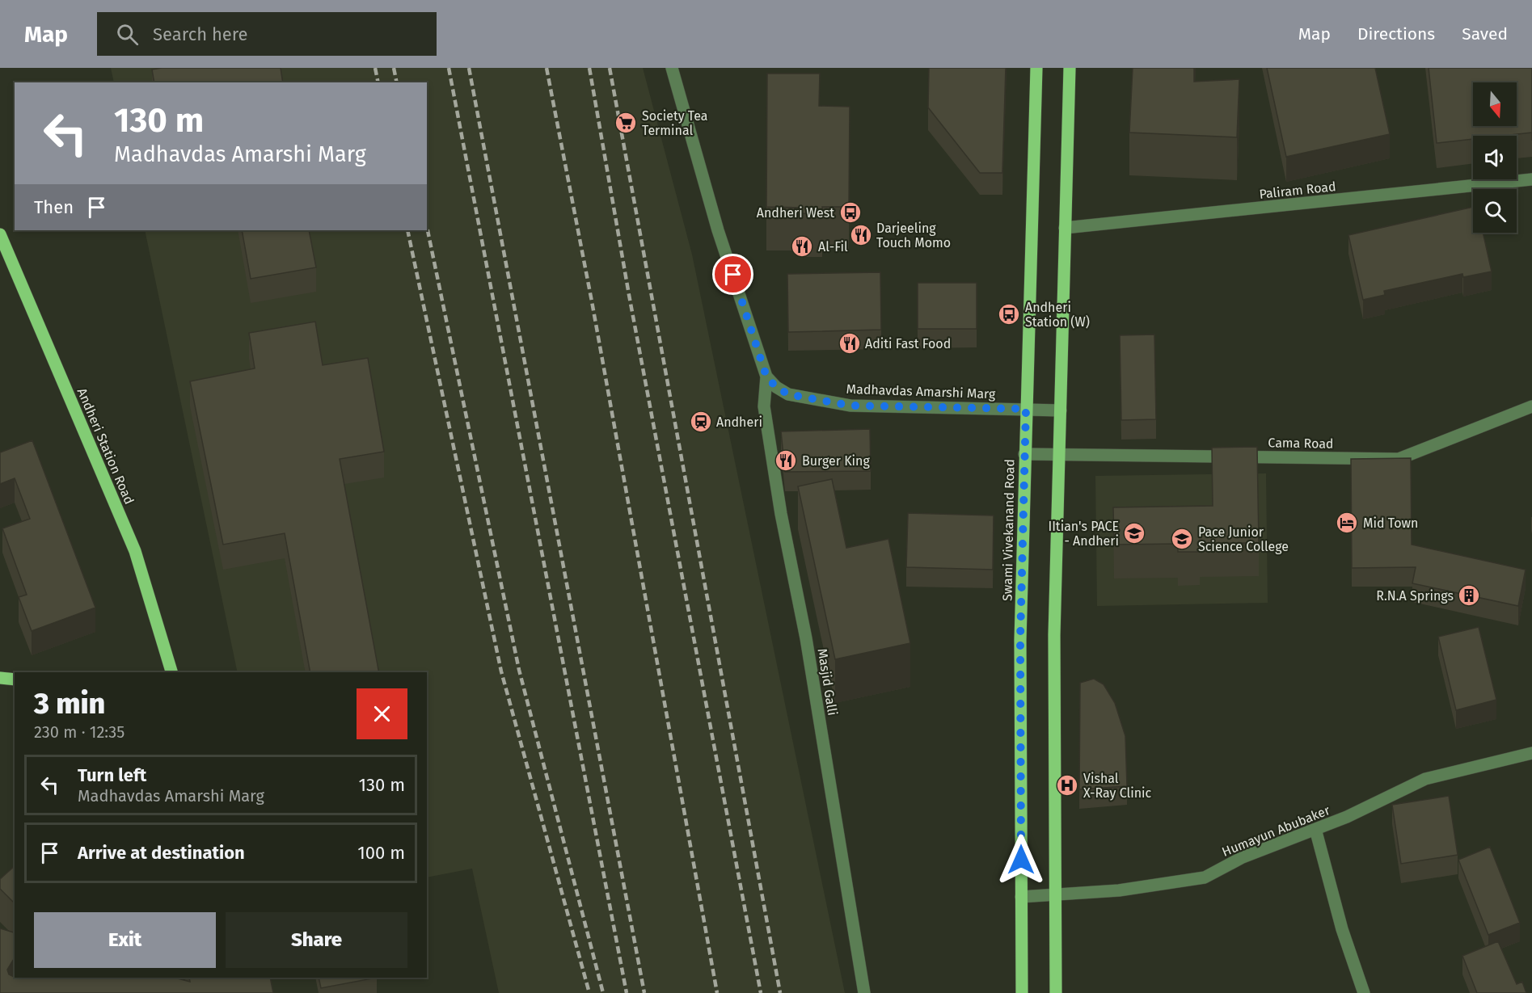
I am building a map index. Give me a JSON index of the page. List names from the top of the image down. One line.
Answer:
{"streets":{"main road":["Andheri Station Road","Swami Vivekanand Road"],"street":["Paliram Road","Madhavdas Amarshi Marg","Cama Road","Masjid Galli","Humayun Abubaker"]},"crossings":[["Madhavdas Amarshi Marg","Swami Vivekanand Road"],["Madhavdas Amarshi Marg","Masjid Galli"],["Cama Road","Swami Vivekanand Road"],["Swami Vivekanand Road","Humayun Abubaker"]],"places":{"supermarket":["Society Tea Terminal"],"bus stop":["Andheri West","Andheri Station (W)"],"restaurant":["Darjeeling Touch Momo","Al-Fil","Aditi Fast Food","Burger King"],"station":["Andheri"],"hotel":["Mid Town"],"school or university":["IItian's PACE - Andheri","Pace Junior Science College"],"building":["R.N.A Springs"],"hospital":["Vishal X-Ray Clinic"]},"north":"bottom","page":{"header":"Map","search":"Search here","nav":["Map","Directions","Saved"],"turn":["130 m","Madhavdas Amarshi Marg"],"then":"Then","heading":["3 min","230 m · 12:35"],"list":[{"name":"Turn left","note":"Madhavdas Amarshi Marg","value":"130 m"},{"name":"Arrive at destination","value":"100 m"}],"buttons":["Exit","Share"]}}
